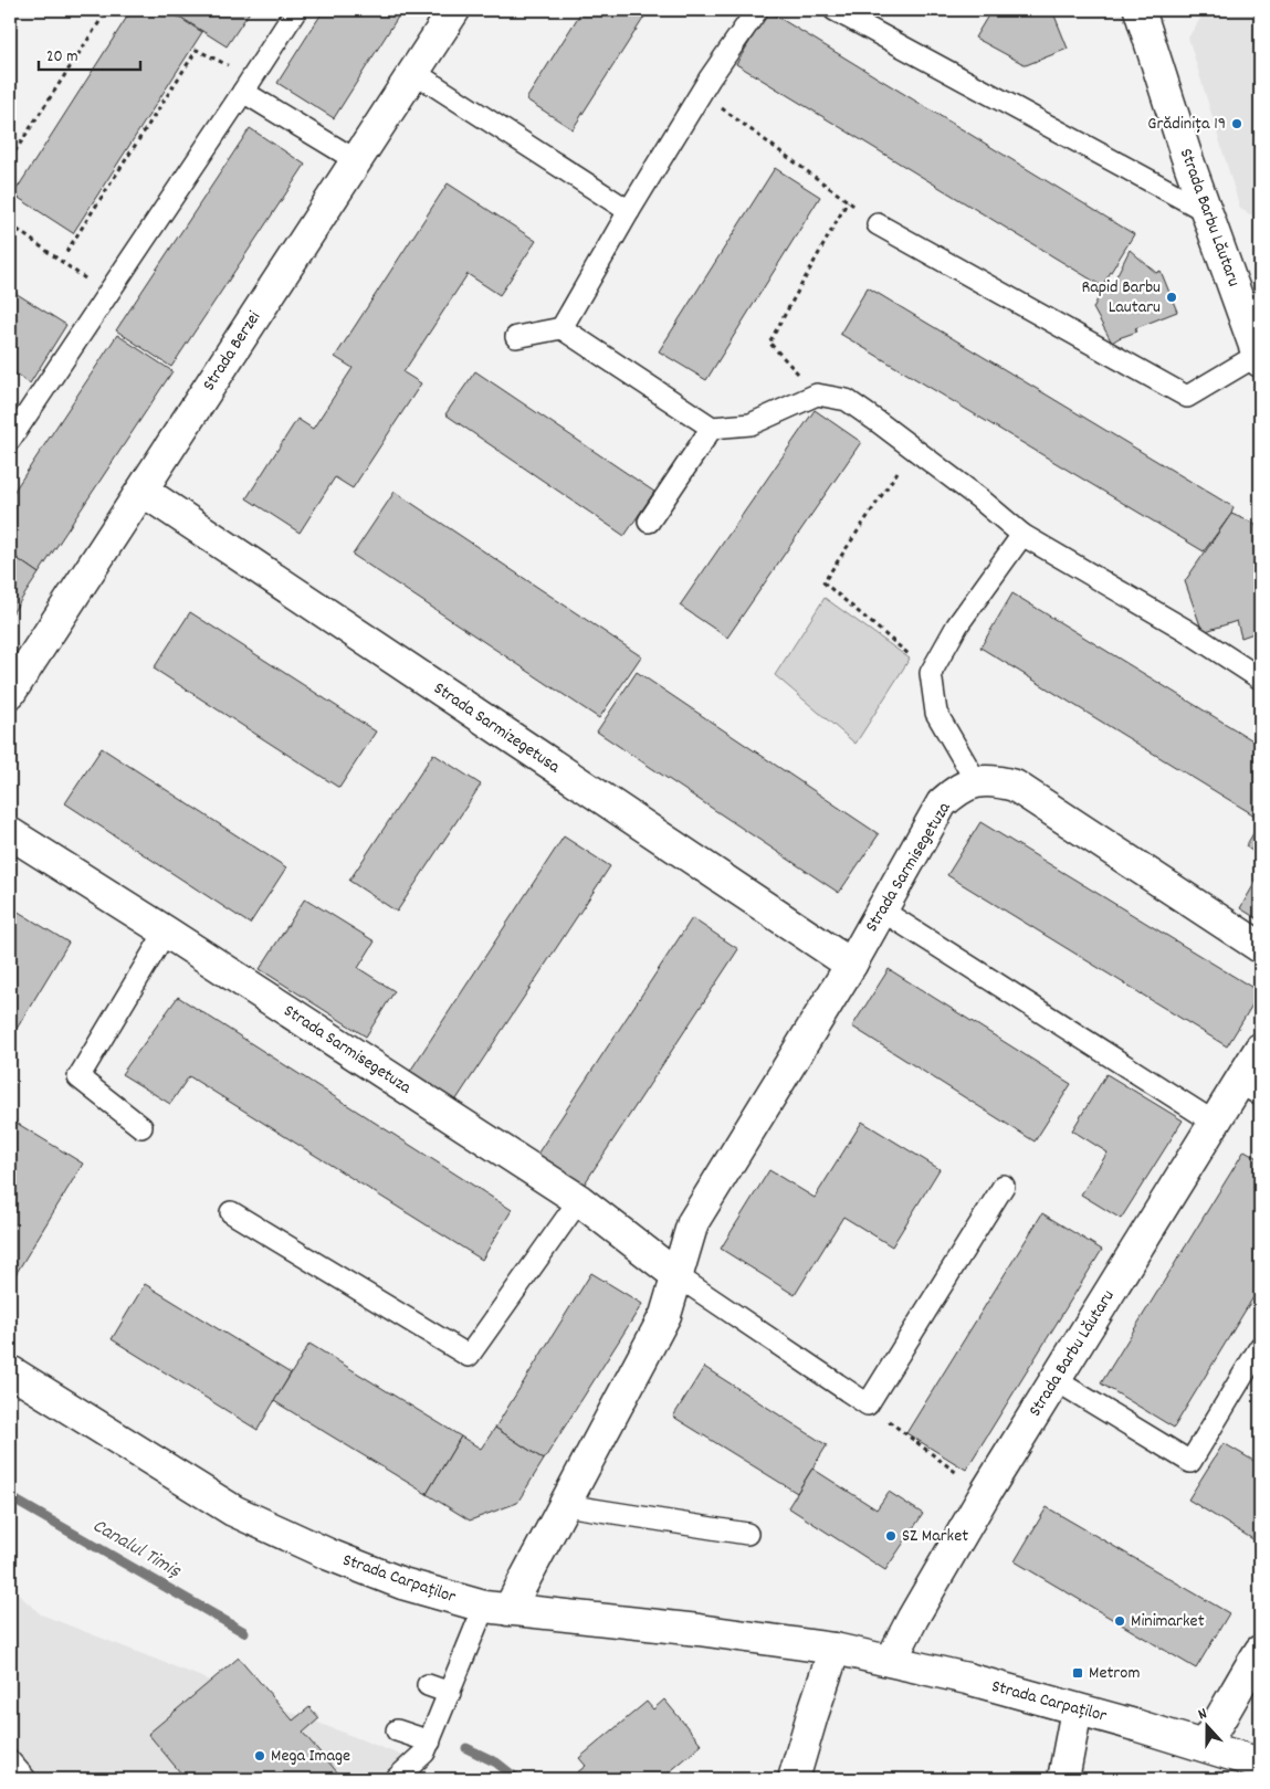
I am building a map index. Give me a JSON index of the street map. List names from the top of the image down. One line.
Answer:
{"streets":{"street":["Strada Barbu Lăutaru","Strada Berzei","Strada Sarmizegetusa","Strada Sarmisegetuza","Strada Carpaților"]},"crossings":[["Strada Barbu Lăutaru","Strada Carpaților"],["Strada Berzei","Strada Sarmizegetusa"],["Strada Sarmizegetusa","Strada Sarmisegetuza"],["Strada Sarmisegetuza","Strada Carpaților"]],"water":["Canalul Timiș"],"places":{"other":["Grădinița 19","Rapid Barbu Lautaru","SZ Market","Minimarket","Mega Image"],"transit":["Metrom"]},"scale_bar":"20 m","north":"top"}
